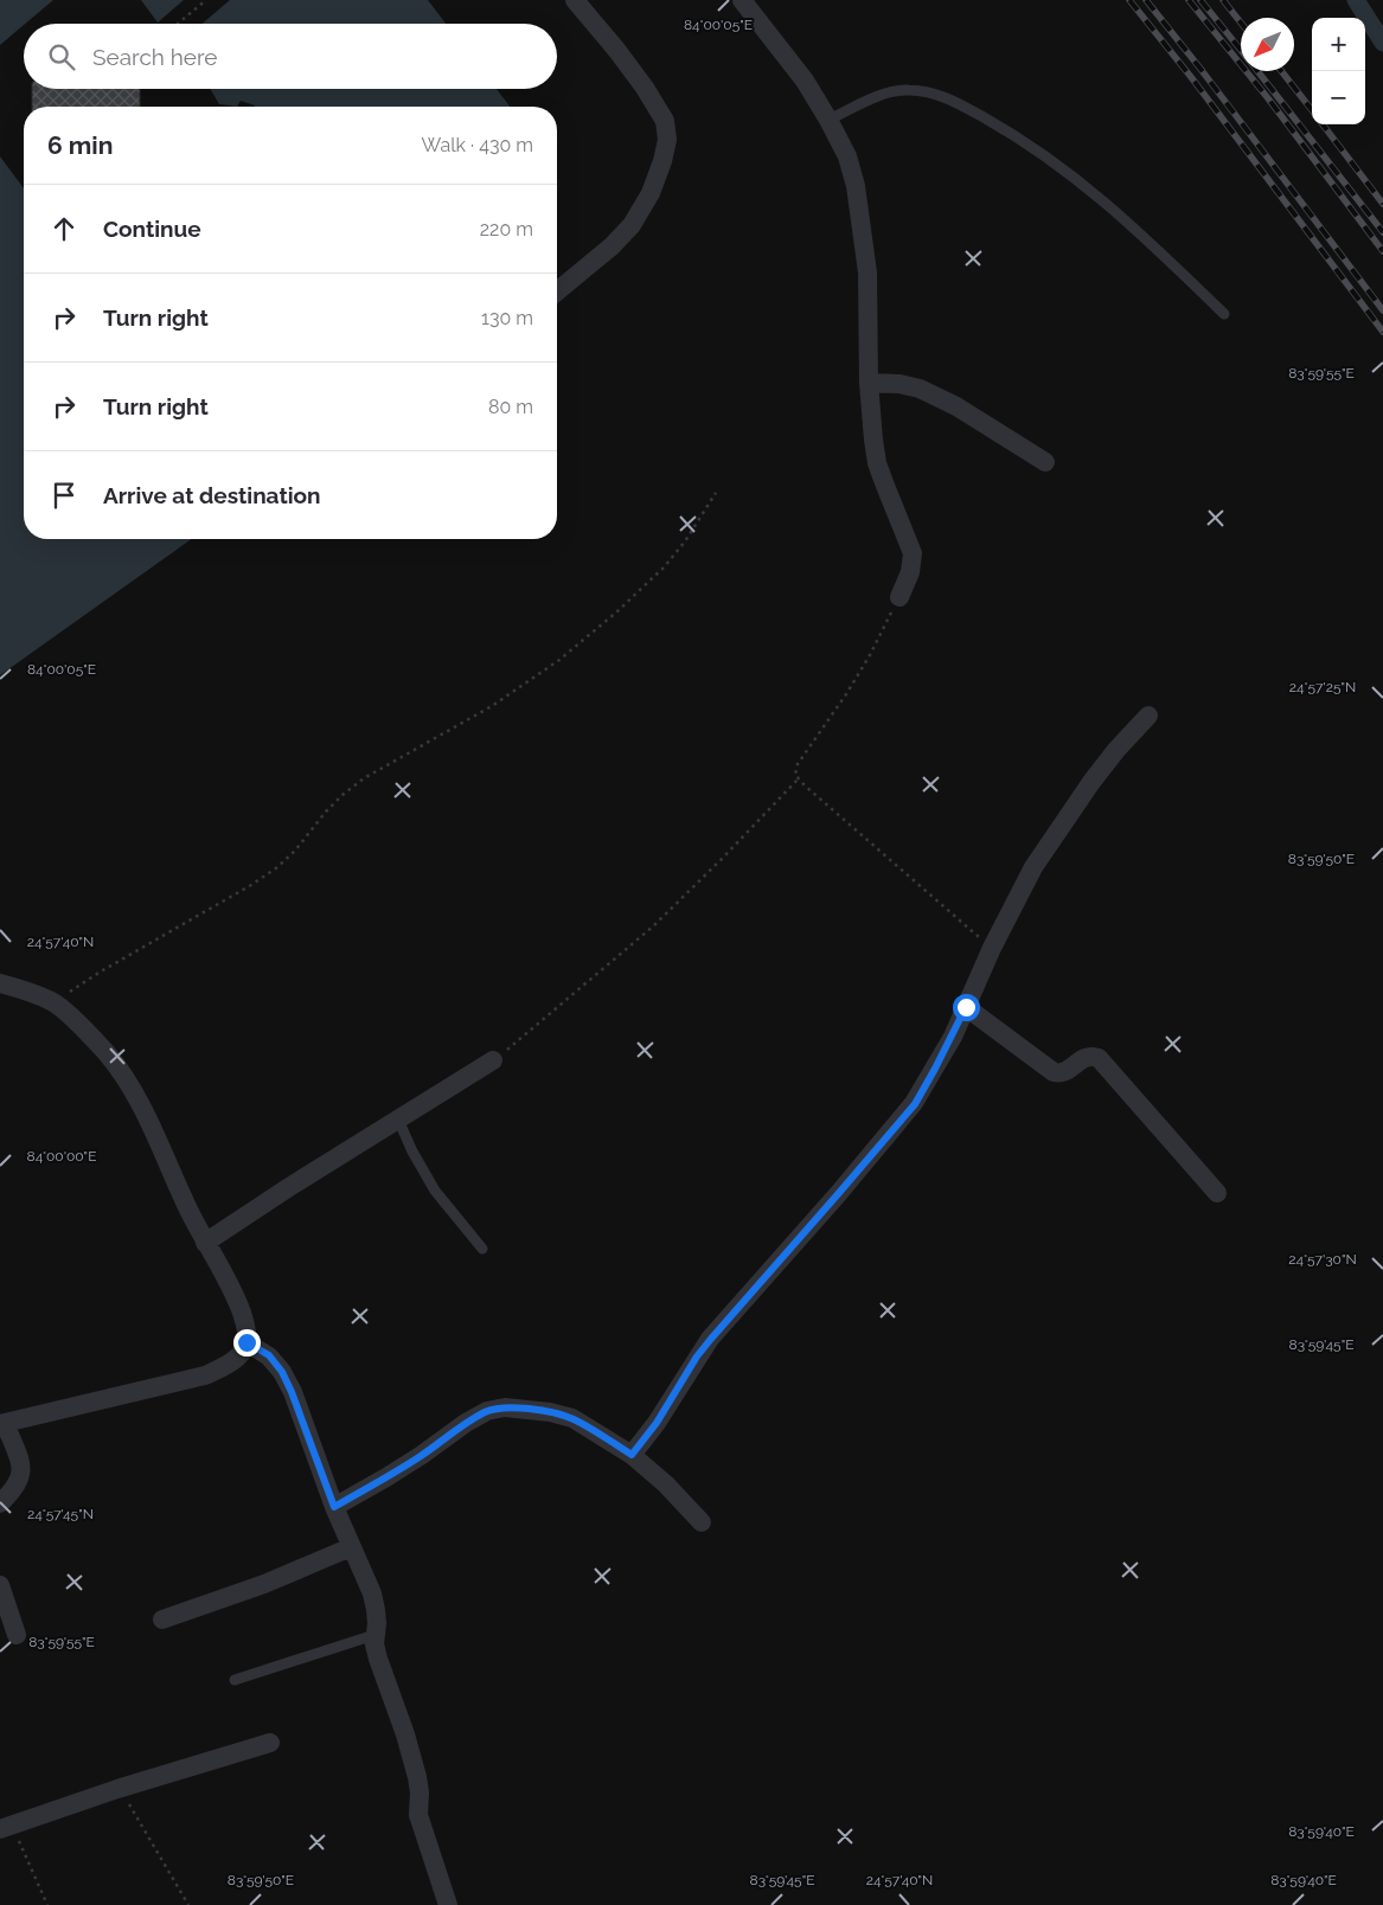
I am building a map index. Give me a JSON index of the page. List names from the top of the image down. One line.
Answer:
{"north":"bottom left","page":{"map_buttons":["+","−"],"search":"Search here","heading":["6 min","Walk · 430 m"],"list":[["Continue","220 m"],["Turn right","130 m"],["Turn right","80 m"],"Arrive at destination"]},"coordinates":["84°00'05\"E","83°59'55\"E","24°57'25\"N","83°59'50\"E","24°57'40\"N","84°00'00\"E","24°57'30\"N","83°59'45\"E","24°57'45\"N","83°59'40\"E"]}
